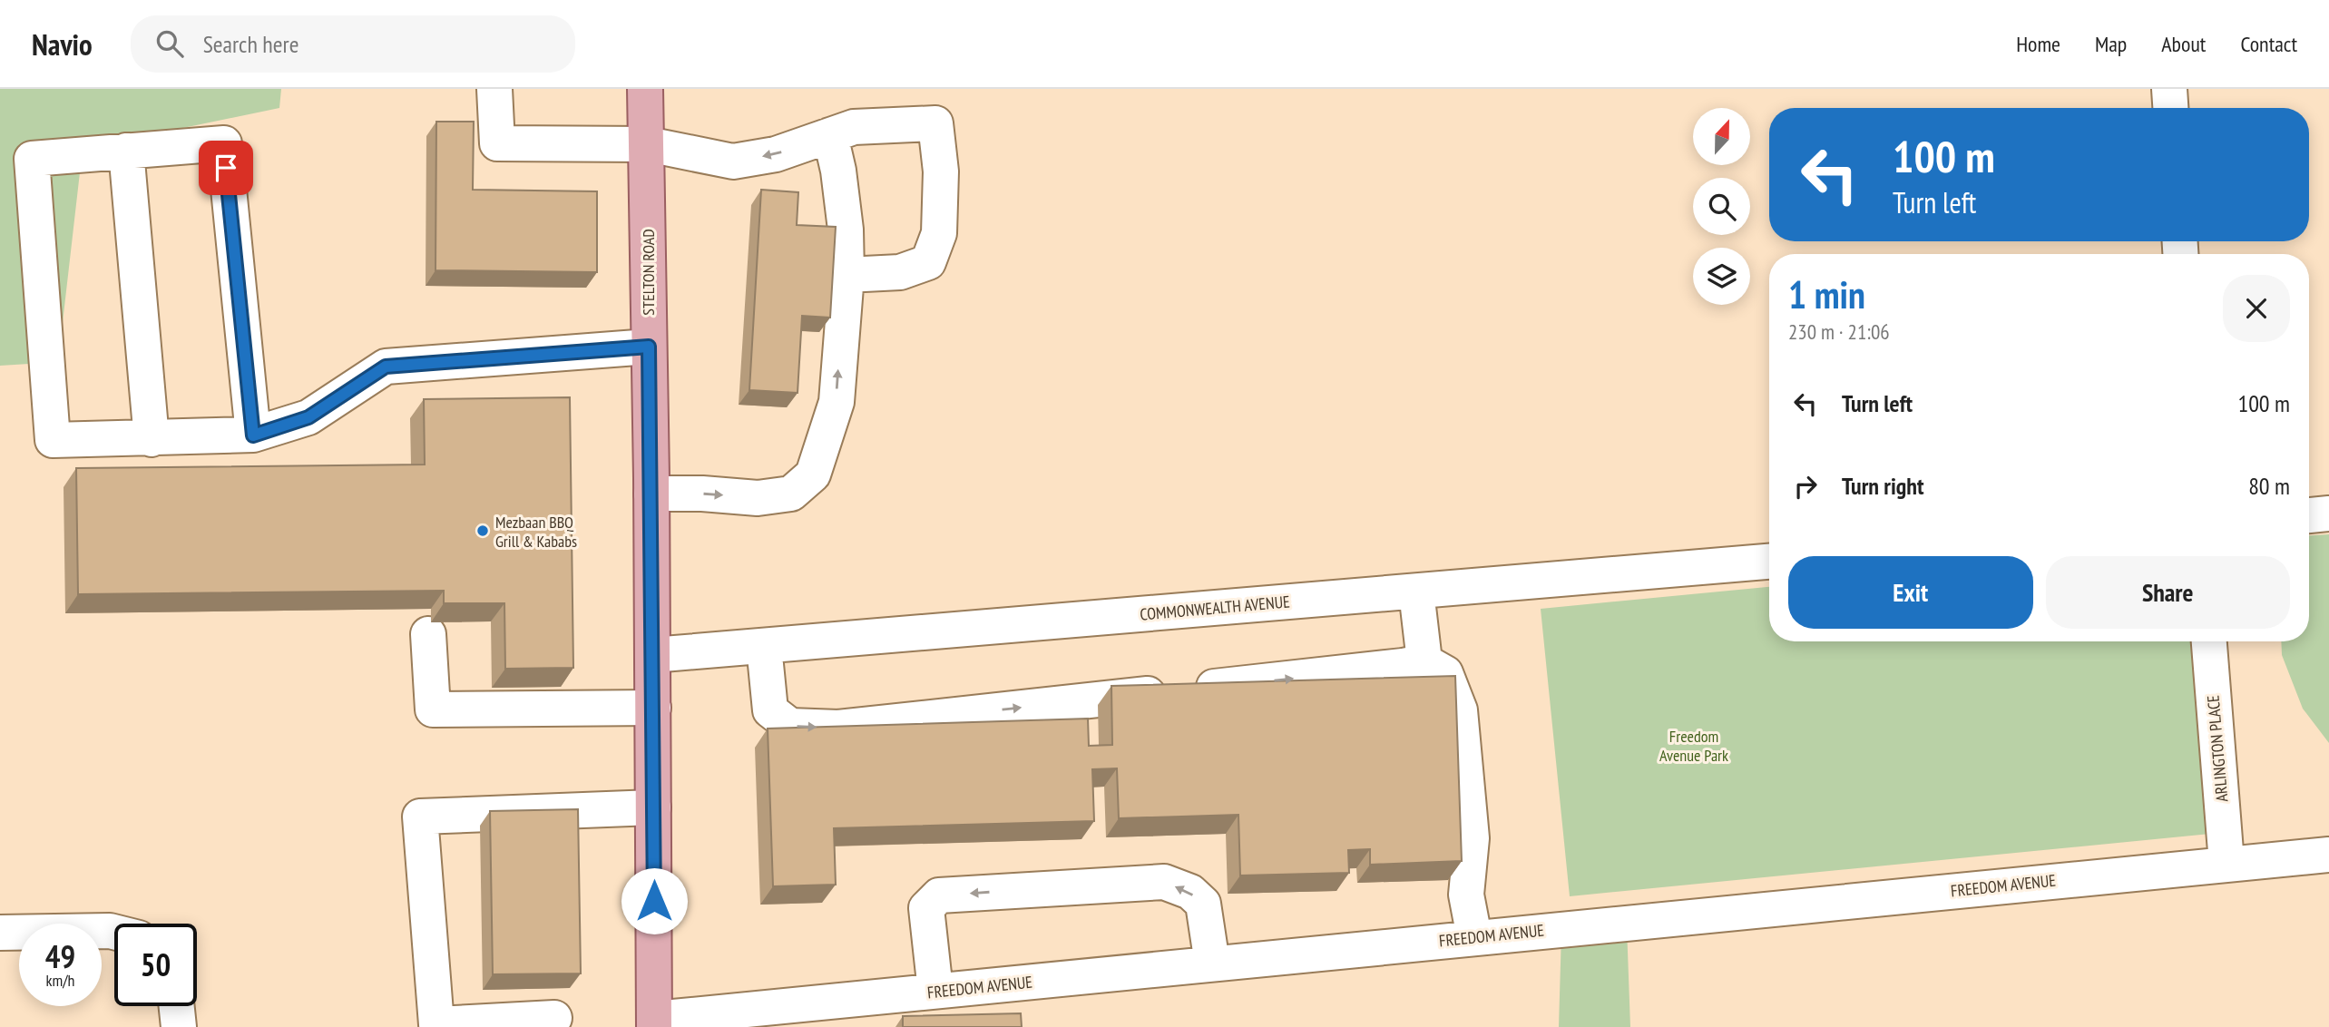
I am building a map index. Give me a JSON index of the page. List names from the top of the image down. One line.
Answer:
{"streets":{"main road":["STELTON ROAD"],"street":["COMMONWEALTH AVENUE","ARLINGTON PLACE","FREEDOM AVENUE"]},"crossings":[["STELTON ROAD","COMMONWEALTH AVENUE"],["STELTON ROAD","FREEDOM AVENUE"],["ARLINGTON PLACE","FREEDOM AVENUE"]],"parks":["Freedom Avenue Park"],"places":["Mezbaan BBQ Grill & Kababs"],"north":"top","page":{"header":"Navio","search":"Search here","nav":["Home","Map","About","Contact"],"turn":["100 m","Turn left"],"heading":["1 min","230 m · 21:06"],"list":[{"name":"Turn left","value":"100 m"},{"name":"Turn right","value":"80 m"}],"buttons":["Exit","Share"],"speed":"49 km/h","limit":"50"}}
